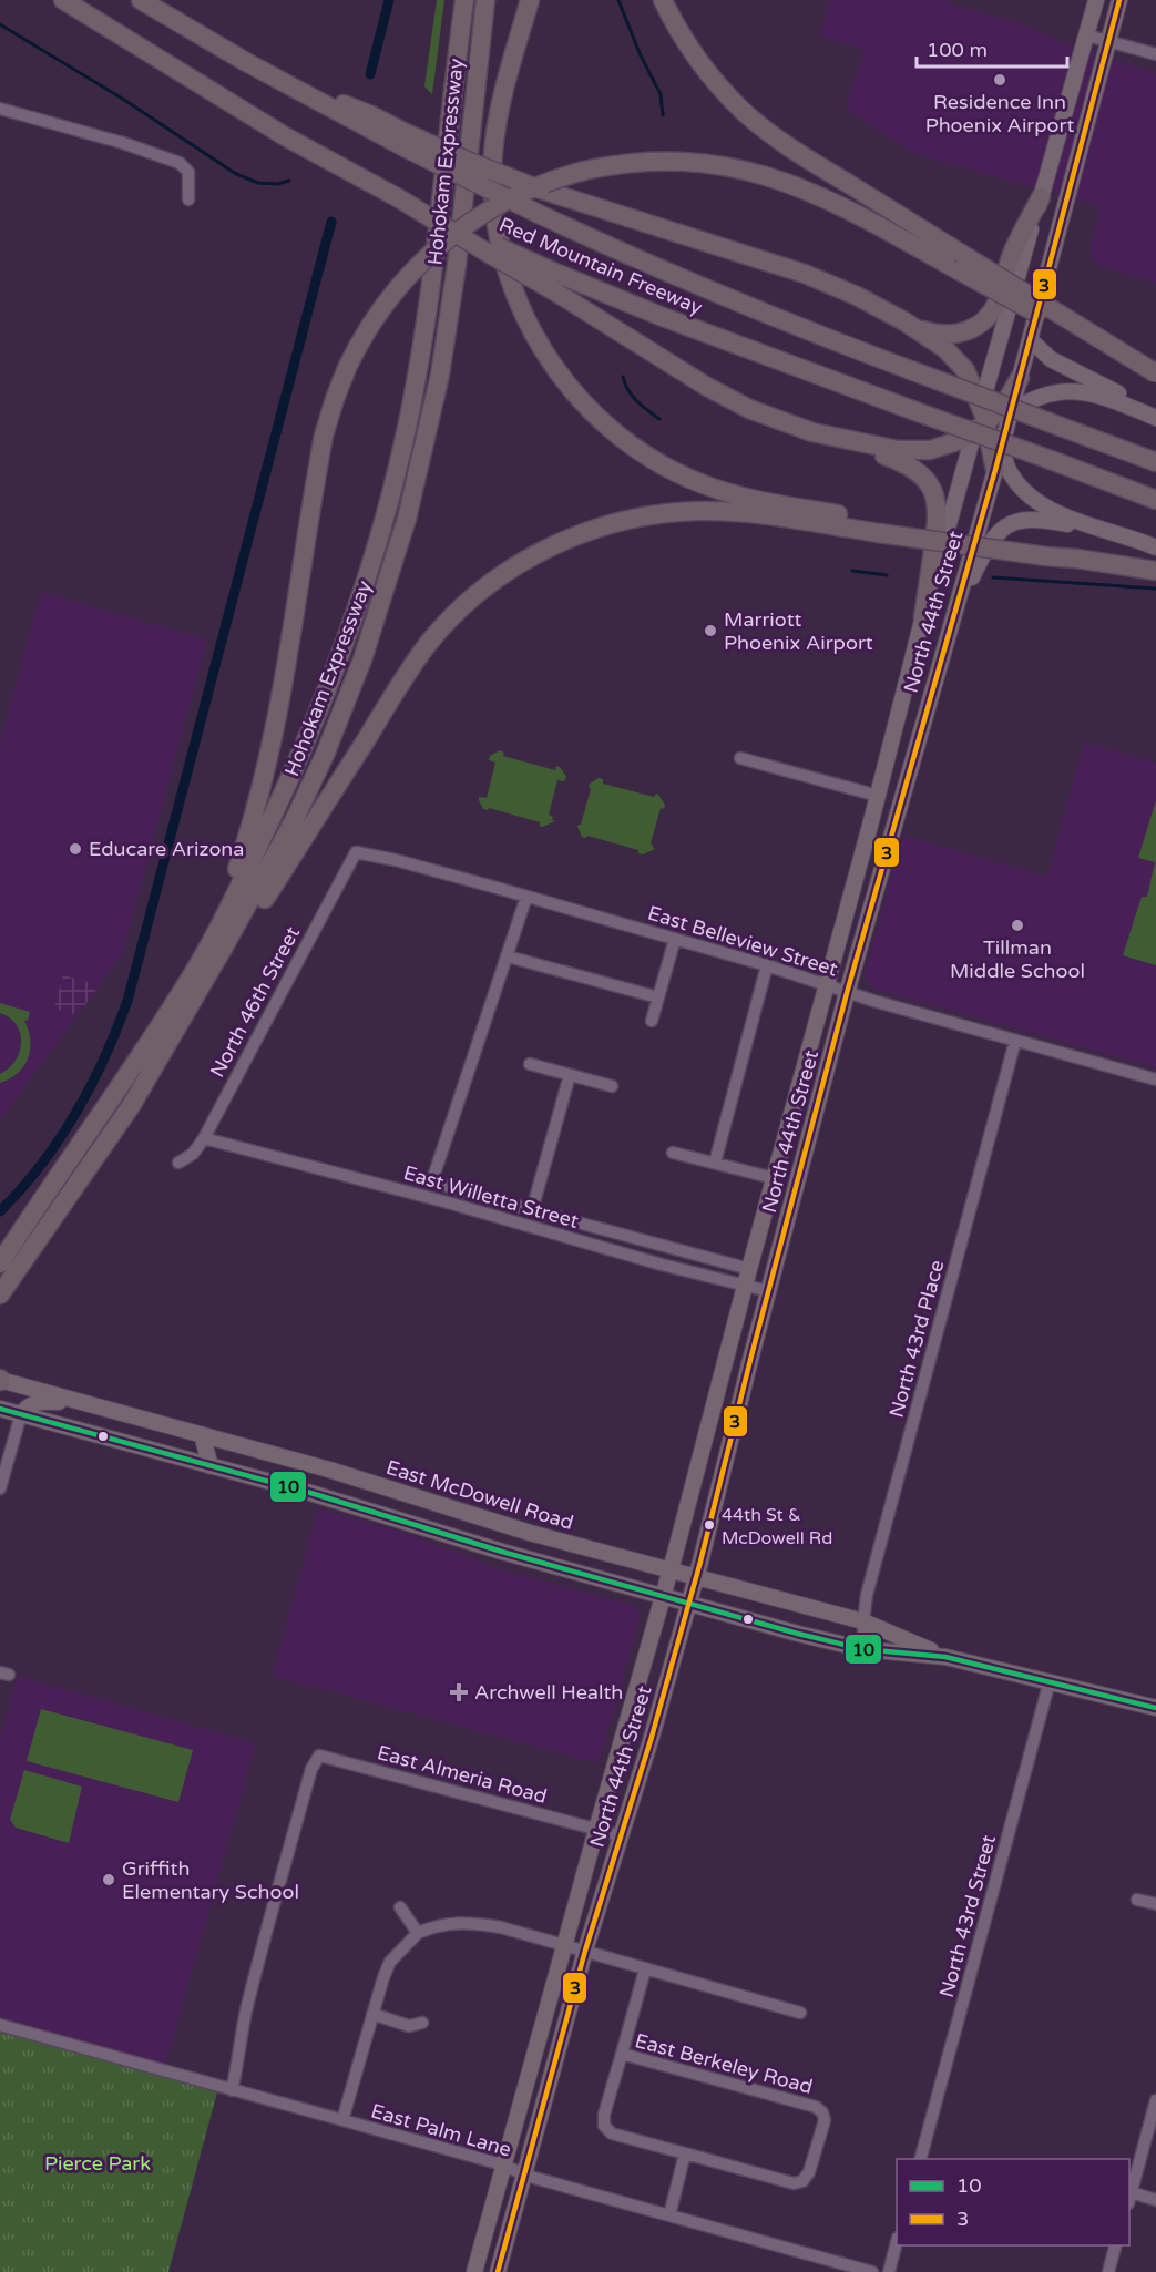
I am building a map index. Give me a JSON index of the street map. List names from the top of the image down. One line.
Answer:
{"streets":{"highway":["Hohokam Expressway","Red Mountain Freeway"],"main road":["North 44th Street","East McDowell Road"],"street":["East Belleview Street","North 46th Street","East Willetta Street","North 43rd Place","East Almeria Road","North 43rd Street","East Berkeley Road","East Palm Lane"]},"crossings":[["North 44th Street","East Belleview Street"],["North 44th Street","East Willetta Street"],["North 44th Street","East McDowell Road"],["North 44th Street","East Almeria Road"],["North 44th Street","East Palm Lane"],["East Belleview Street","North 46th Street"],["East Belleview Street","North 43rd Place"],["North 46th Street","East Willetta Street"],["North 43rd Place","East McDowell Road"],["East McDowell Road","North 43rd Street"],["East Almeria Road","East Palm Lane"]],"parks":["Pierce Park"],"places":{"other":["Residence Inn Phoenix Airport","Marriott Phoenix Airport","Educare Arizona","Tillman Middle School","44th St & McDowell Rd","Griffith Elementary School"],"health":["Archwell Health"]},"lines":["transit line 3","transit line 10"],"legend":["10","3"],"scale_bar":"100 m"}
